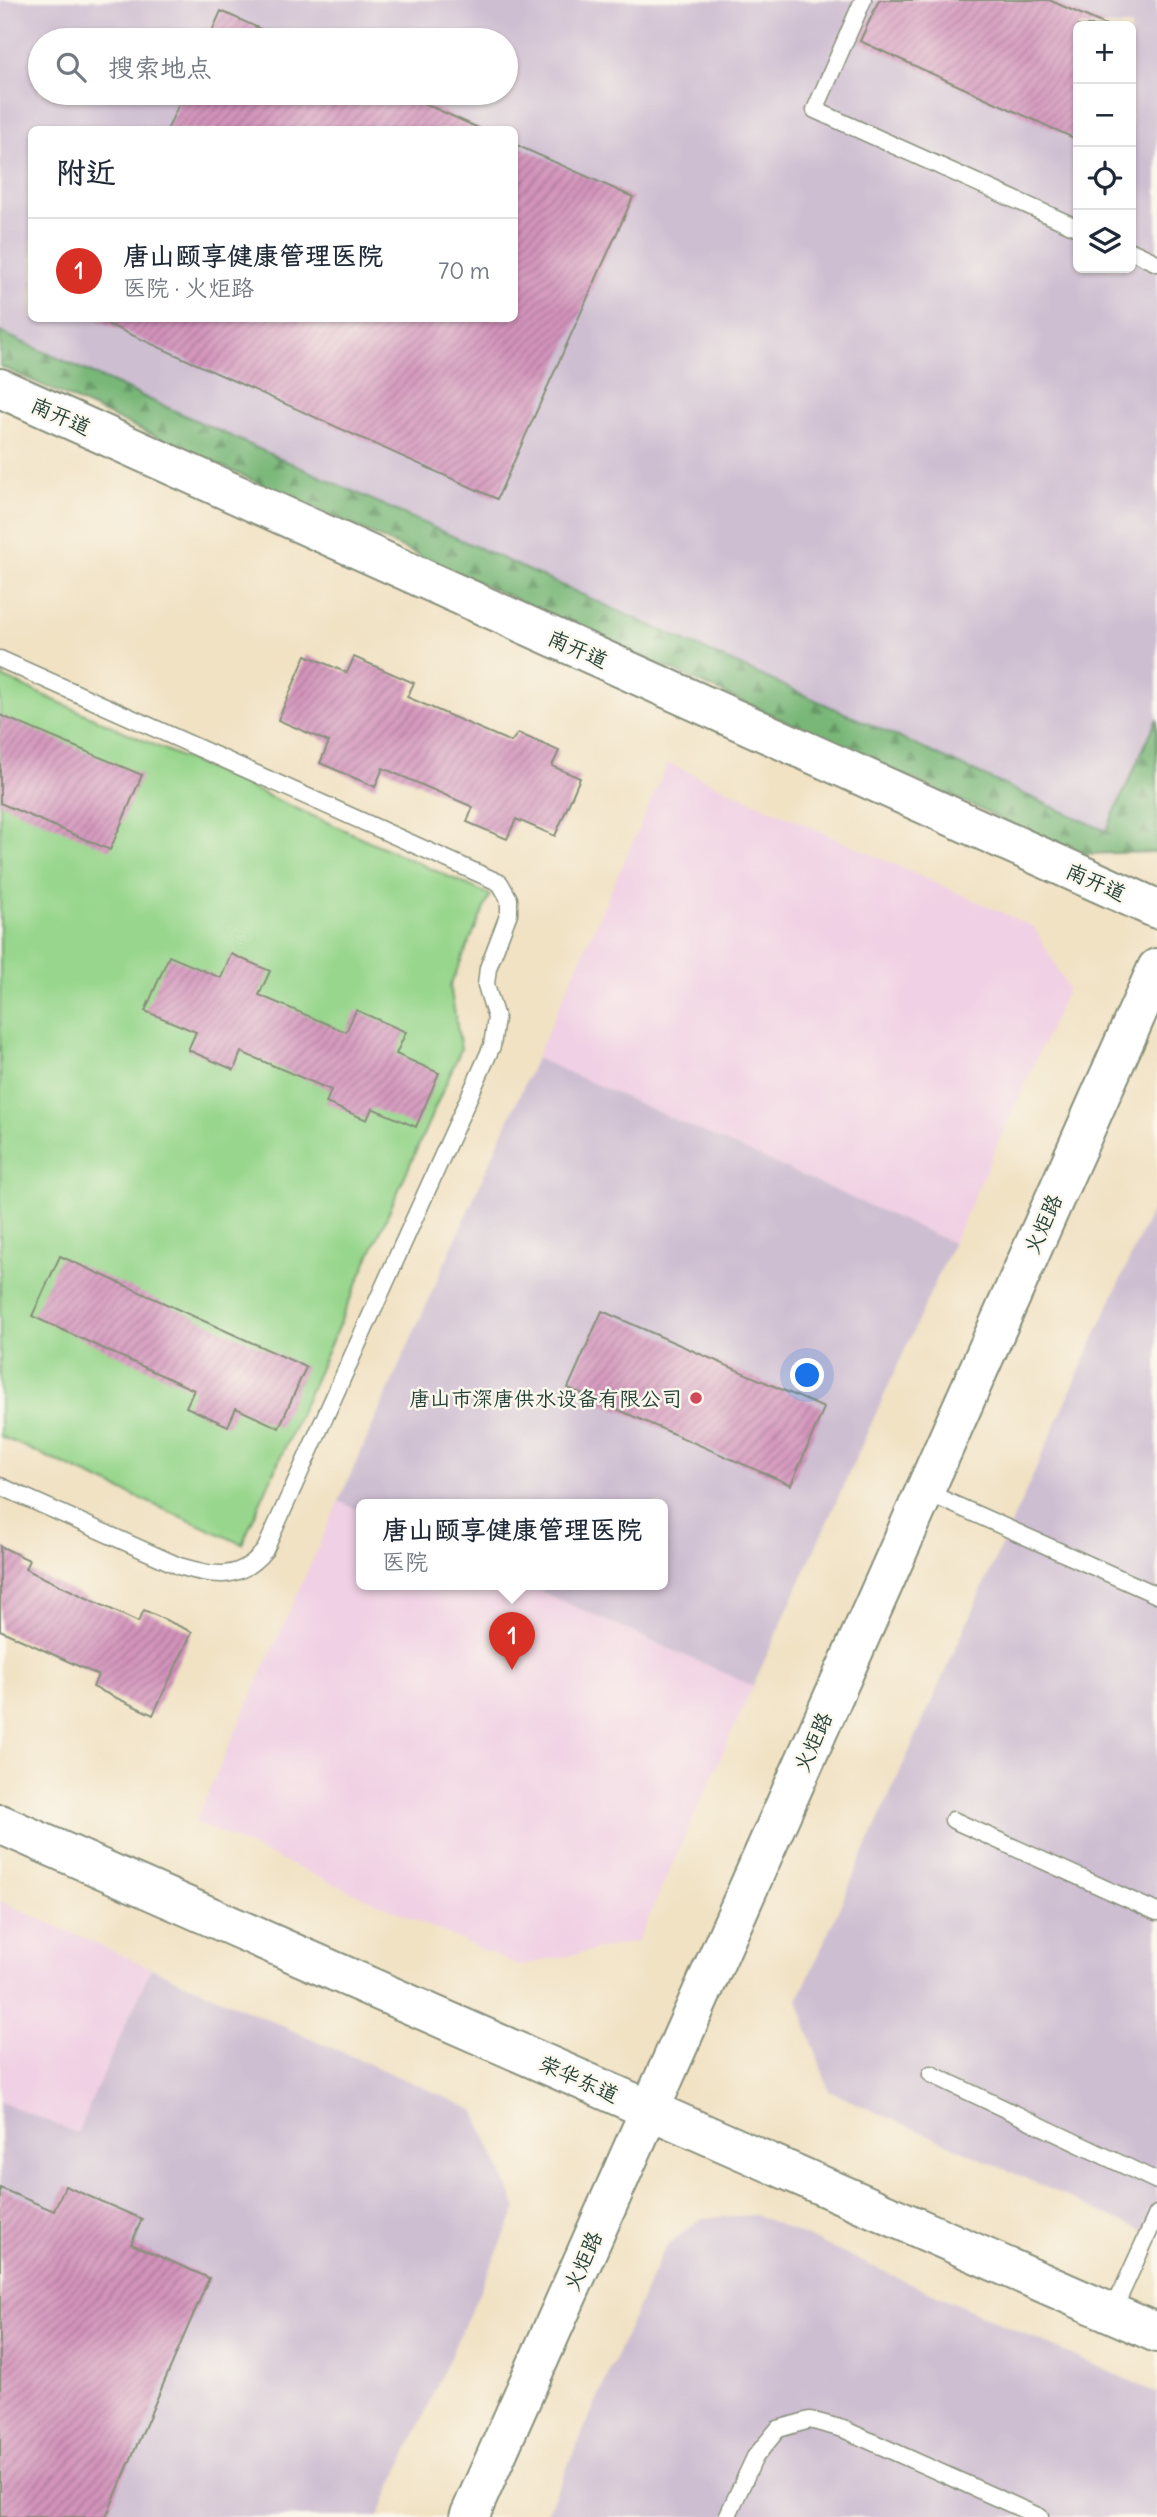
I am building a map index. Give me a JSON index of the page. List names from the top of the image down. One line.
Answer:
{"streets":{"street":["南开道","火炬路","荣华东道"]},"crossings":[["火炬路","荣华东道"]],"places":["唐山市深唐供水设备有限公司"],"page":{"map_buttons":["+","−"],"search":"搜索地点","heading":"附近","list":[{"mark":"1","name":"唐山颐享健康管理医院","note":"医院 · 火炬路","value":"70 m"}],"popup":["唐山颐享健康管理医院","医院"],"pins":"1"}}
